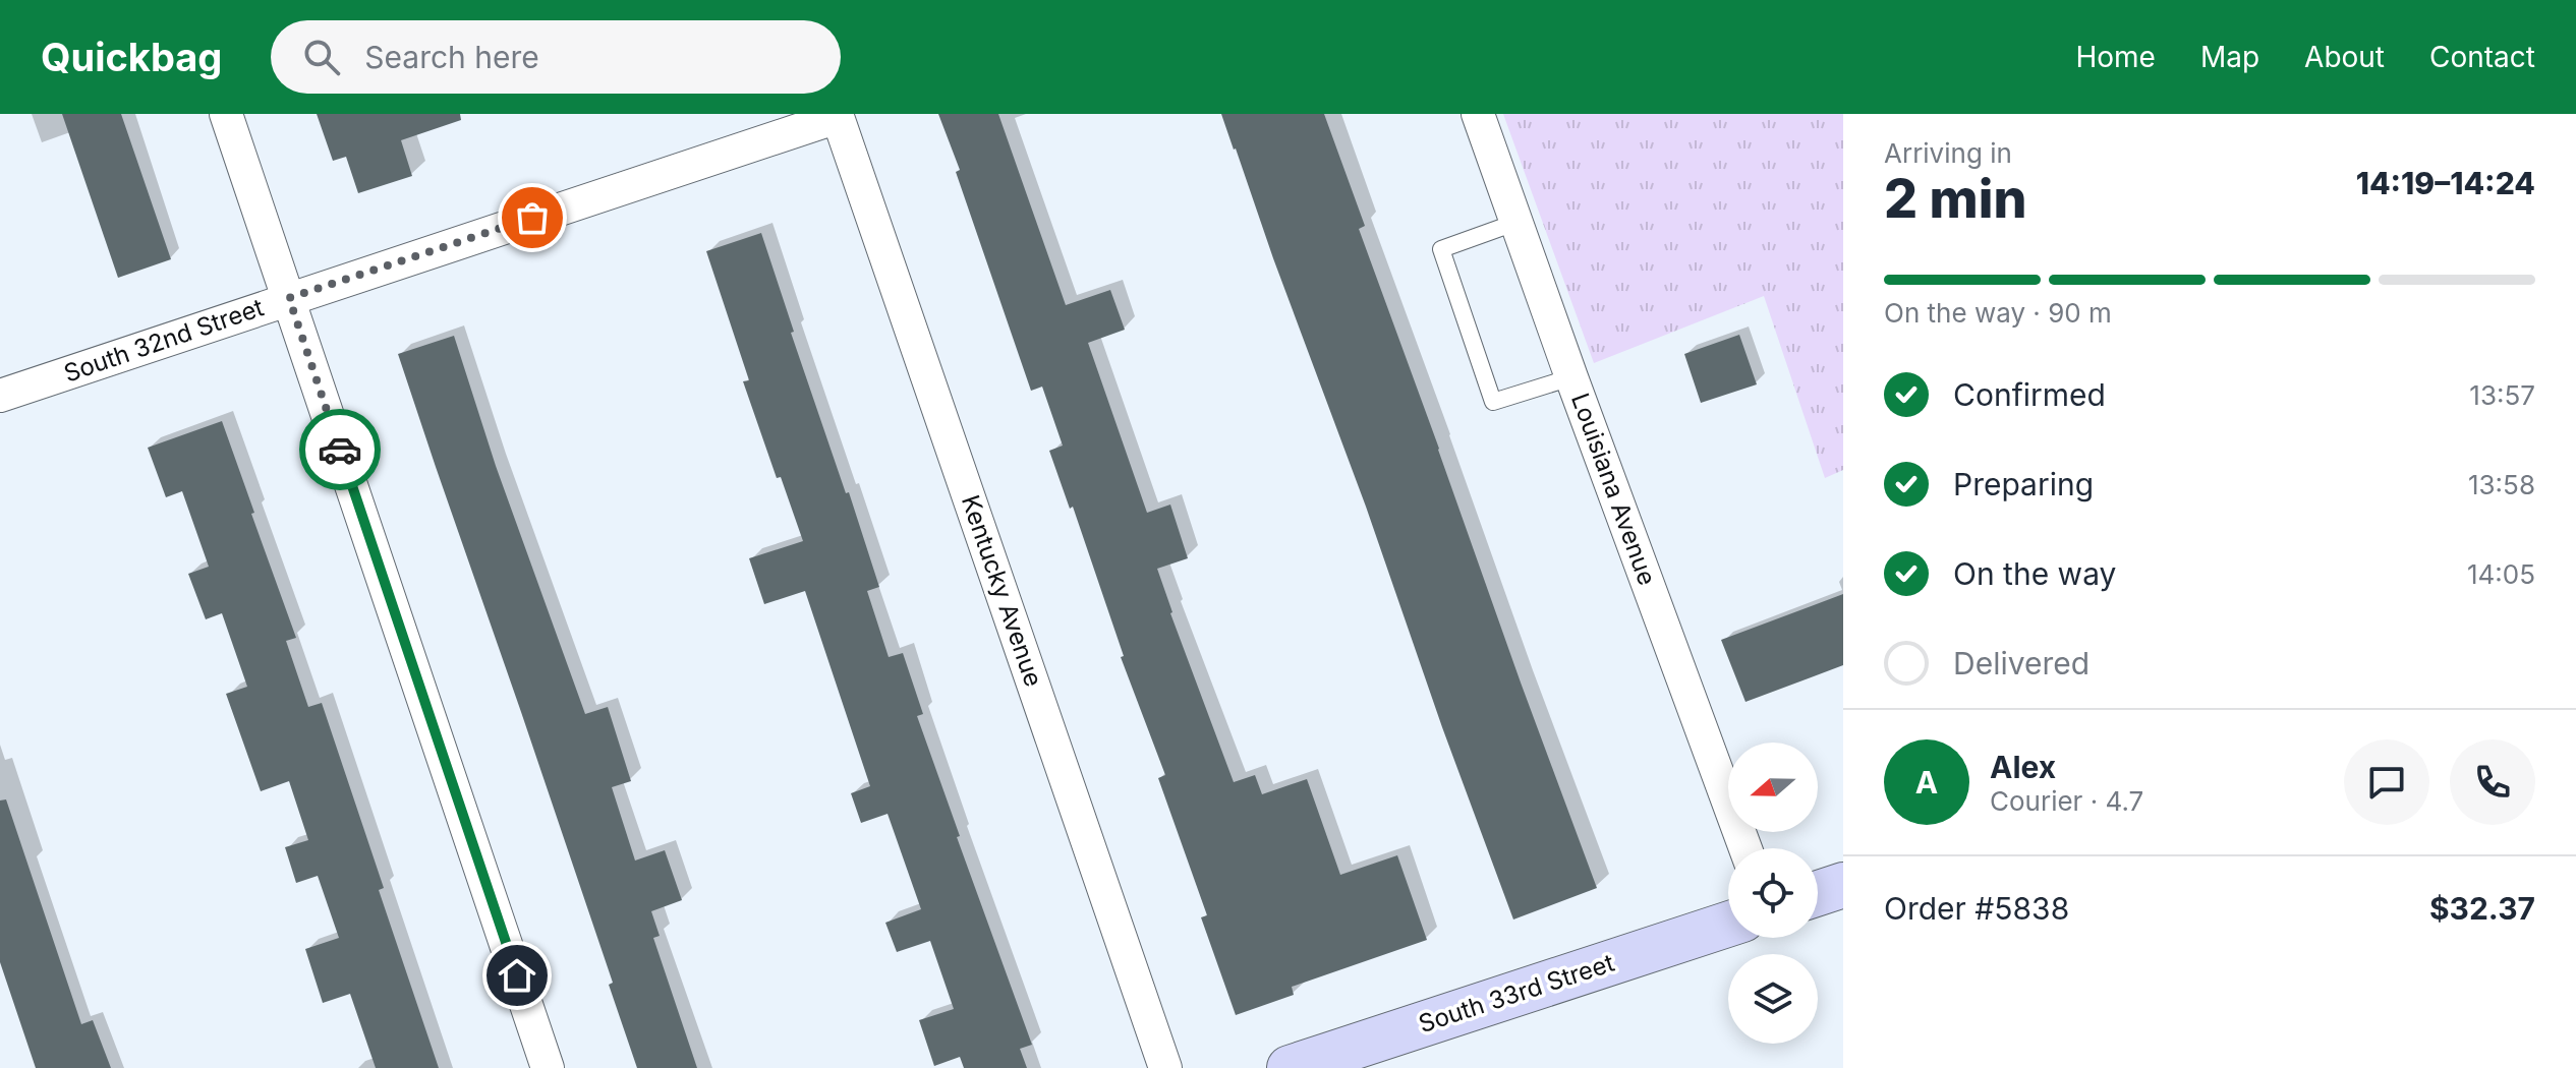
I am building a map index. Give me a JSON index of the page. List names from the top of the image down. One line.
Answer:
{"streets":{"street":["South 32nd Street","Louisiana Avenue","Kentucky Avenue","South 33rd Street"]},"crossings":[["South 32nd Street","Kentucky Avenue"]],"north":"left","page":{"header":"Quickbag","search":"Search here","nav":["Home","Map","About","Contact"],"heading":["2 min","Arriving in","14:19–14:24"],"panel":["Alex","Courier · 4.7","Order #5838","$32.37"],"bar":"On the way · 90 m","list":[["Confirmed","13:57"],["Preparing","13:58"],["On the way","14:05"],"Delivered"],"round":"A"}}
